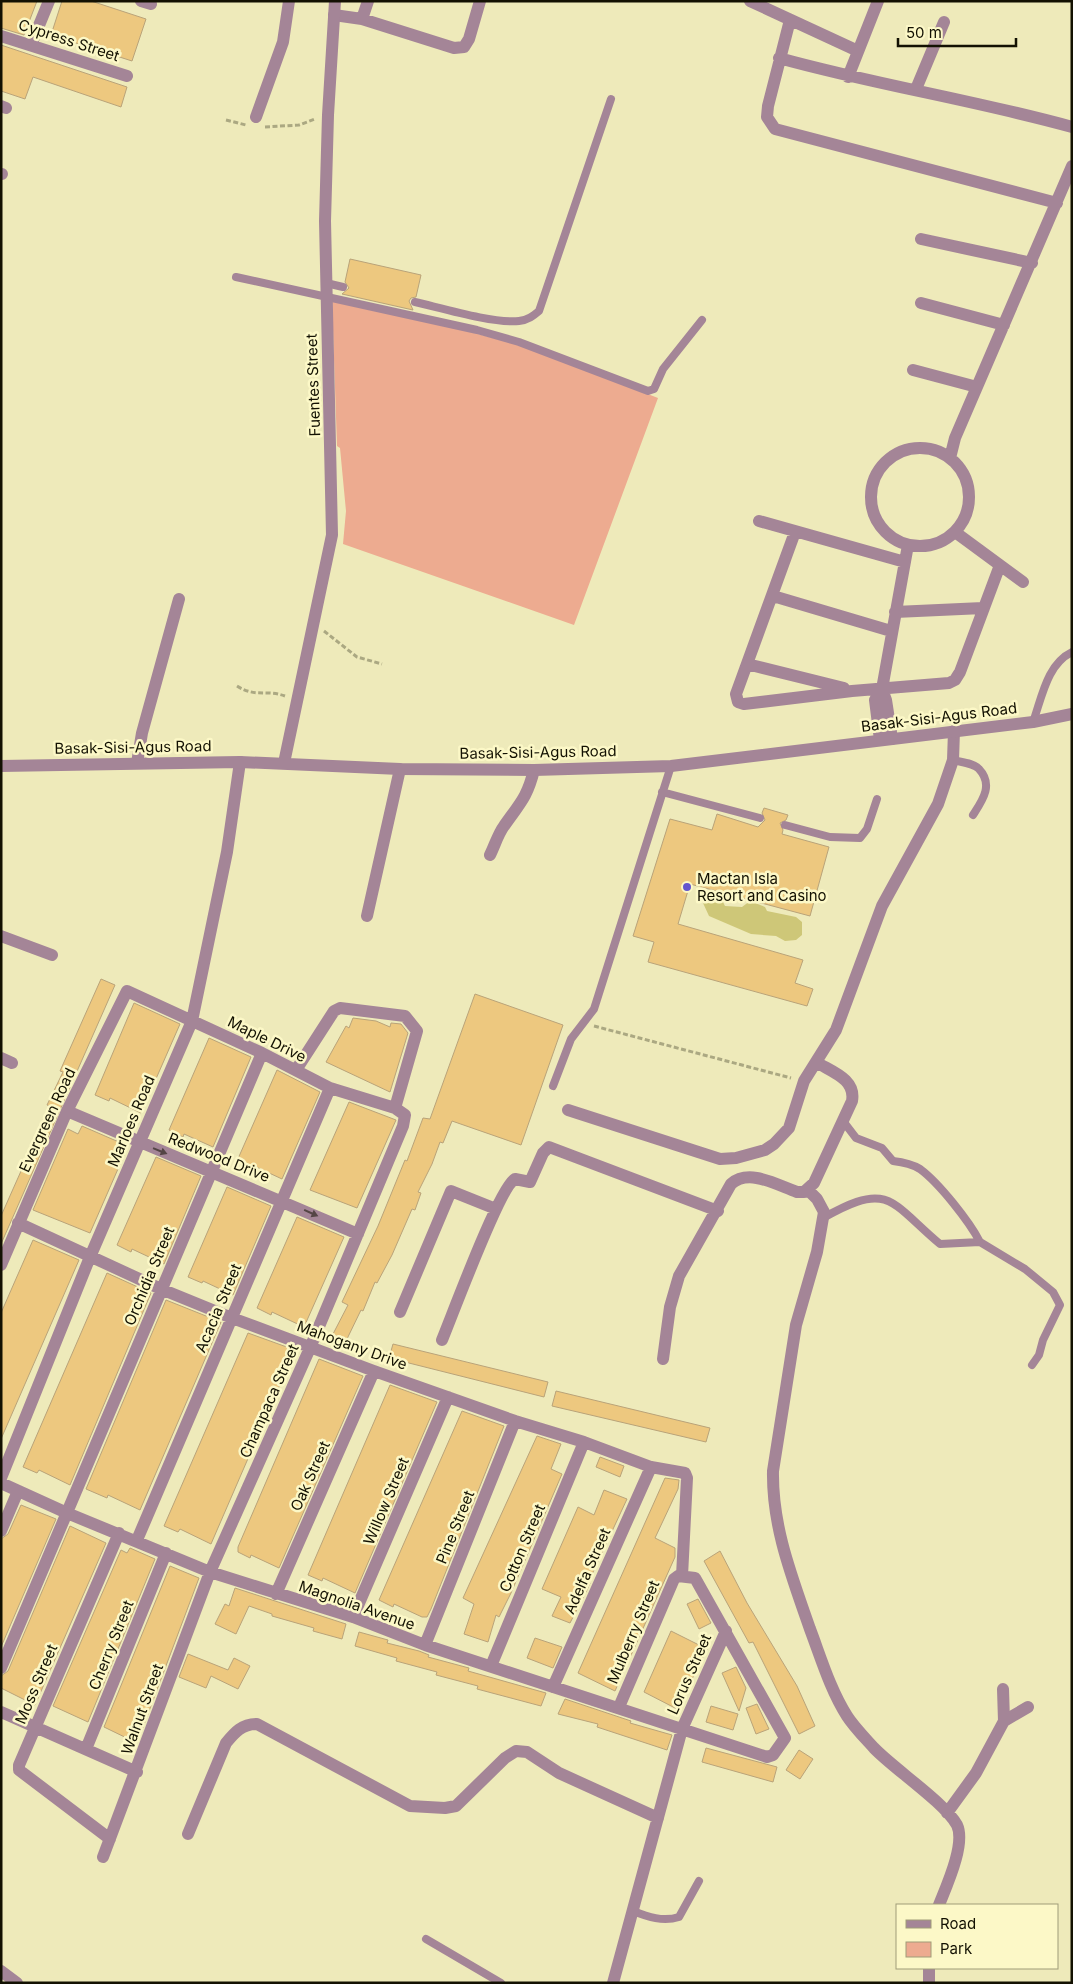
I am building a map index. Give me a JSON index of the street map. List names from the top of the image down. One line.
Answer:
{"streets":{"street":["Cypress Street","Fuentes Street","Basak-Sisi-Agus Road","Maple Drive","Evergreen Road","Marloes Road","Redwood Drive","Orchidia Street","Acacia Street","Mahogany Drive","Champaca Street","Oak Street","Willow Street","Pine Street","Cotton Street","Adelfa Street","Magnolia Avenue","Mulberry Street","Cherry Street","Lorus Street","Moss Street","Walnut Street"]},"crossings":[["Fuentes Street","Basak-Sisi-Agus Road"],["Basak-Sisi-Agus Road","Marloes Road"],["Maple Drive","Evergreen Road"],["Maple Drive","Marloes Road"],["Maple Drive","Orchidia Street"],["Maple Drive","Acacia Street"],["Maple Drive","Champaca Street"],["Evergreen Road","Redwood Drive"],["Evergreen Road","Mahogany Drive"],["Marloes Road","Redwood Drive"],["Marloes Road","Mahogany Drive"],["Redwood Drive","Orchidia Street"],["Redwood Drive","Acacia Street"],["Redwood Drive","Champaca Street"],["Orchidia Street","Mahogany Drive"],["Orchidia Street","Magnolia Avenue"],["Acacia Street","Mahogany Drive"],["Acacia Street","Magnolia Avenue"],["Mahogany Drive","Champaca Street"],["Mahogany Drive","Oak Street"],["Mahogany Drive","Willow Street"],["Mahogany Drive","Pine Street"],["Mahogany Drive","Cotton Street"],["Mahogany Drive","Adelfa Street"],["Mahogany Drive","Mulberry Street"],["Champaca Street","Magnolia Avenue"],["Champaca Street","Walnut Street"],["Oak Street","Magnolia Avenue"],["Willow Street","Magnolia Avenue"],["Pine Street","Magnolia Avenue"],["Cotton Street","Magnolia Avenue"],["Adelfa Street","Magnolia Avenue"],["Magnolia Avenue","Mulberry Street"],["Magnolia Avenue","Cherry Street"],["Magnolia Avenue","Lorus Street"],["Magnolia Avenue","Moss Street"],["Magnolia Avenue","Walnut Street"],["Moss Street","Walnut Street"]],"one_way":["Redwood Drive"],"places":["Mactan Isla Resort and Casino"],"legend":["Road","Park"],"scale_bar":"50 m"}
